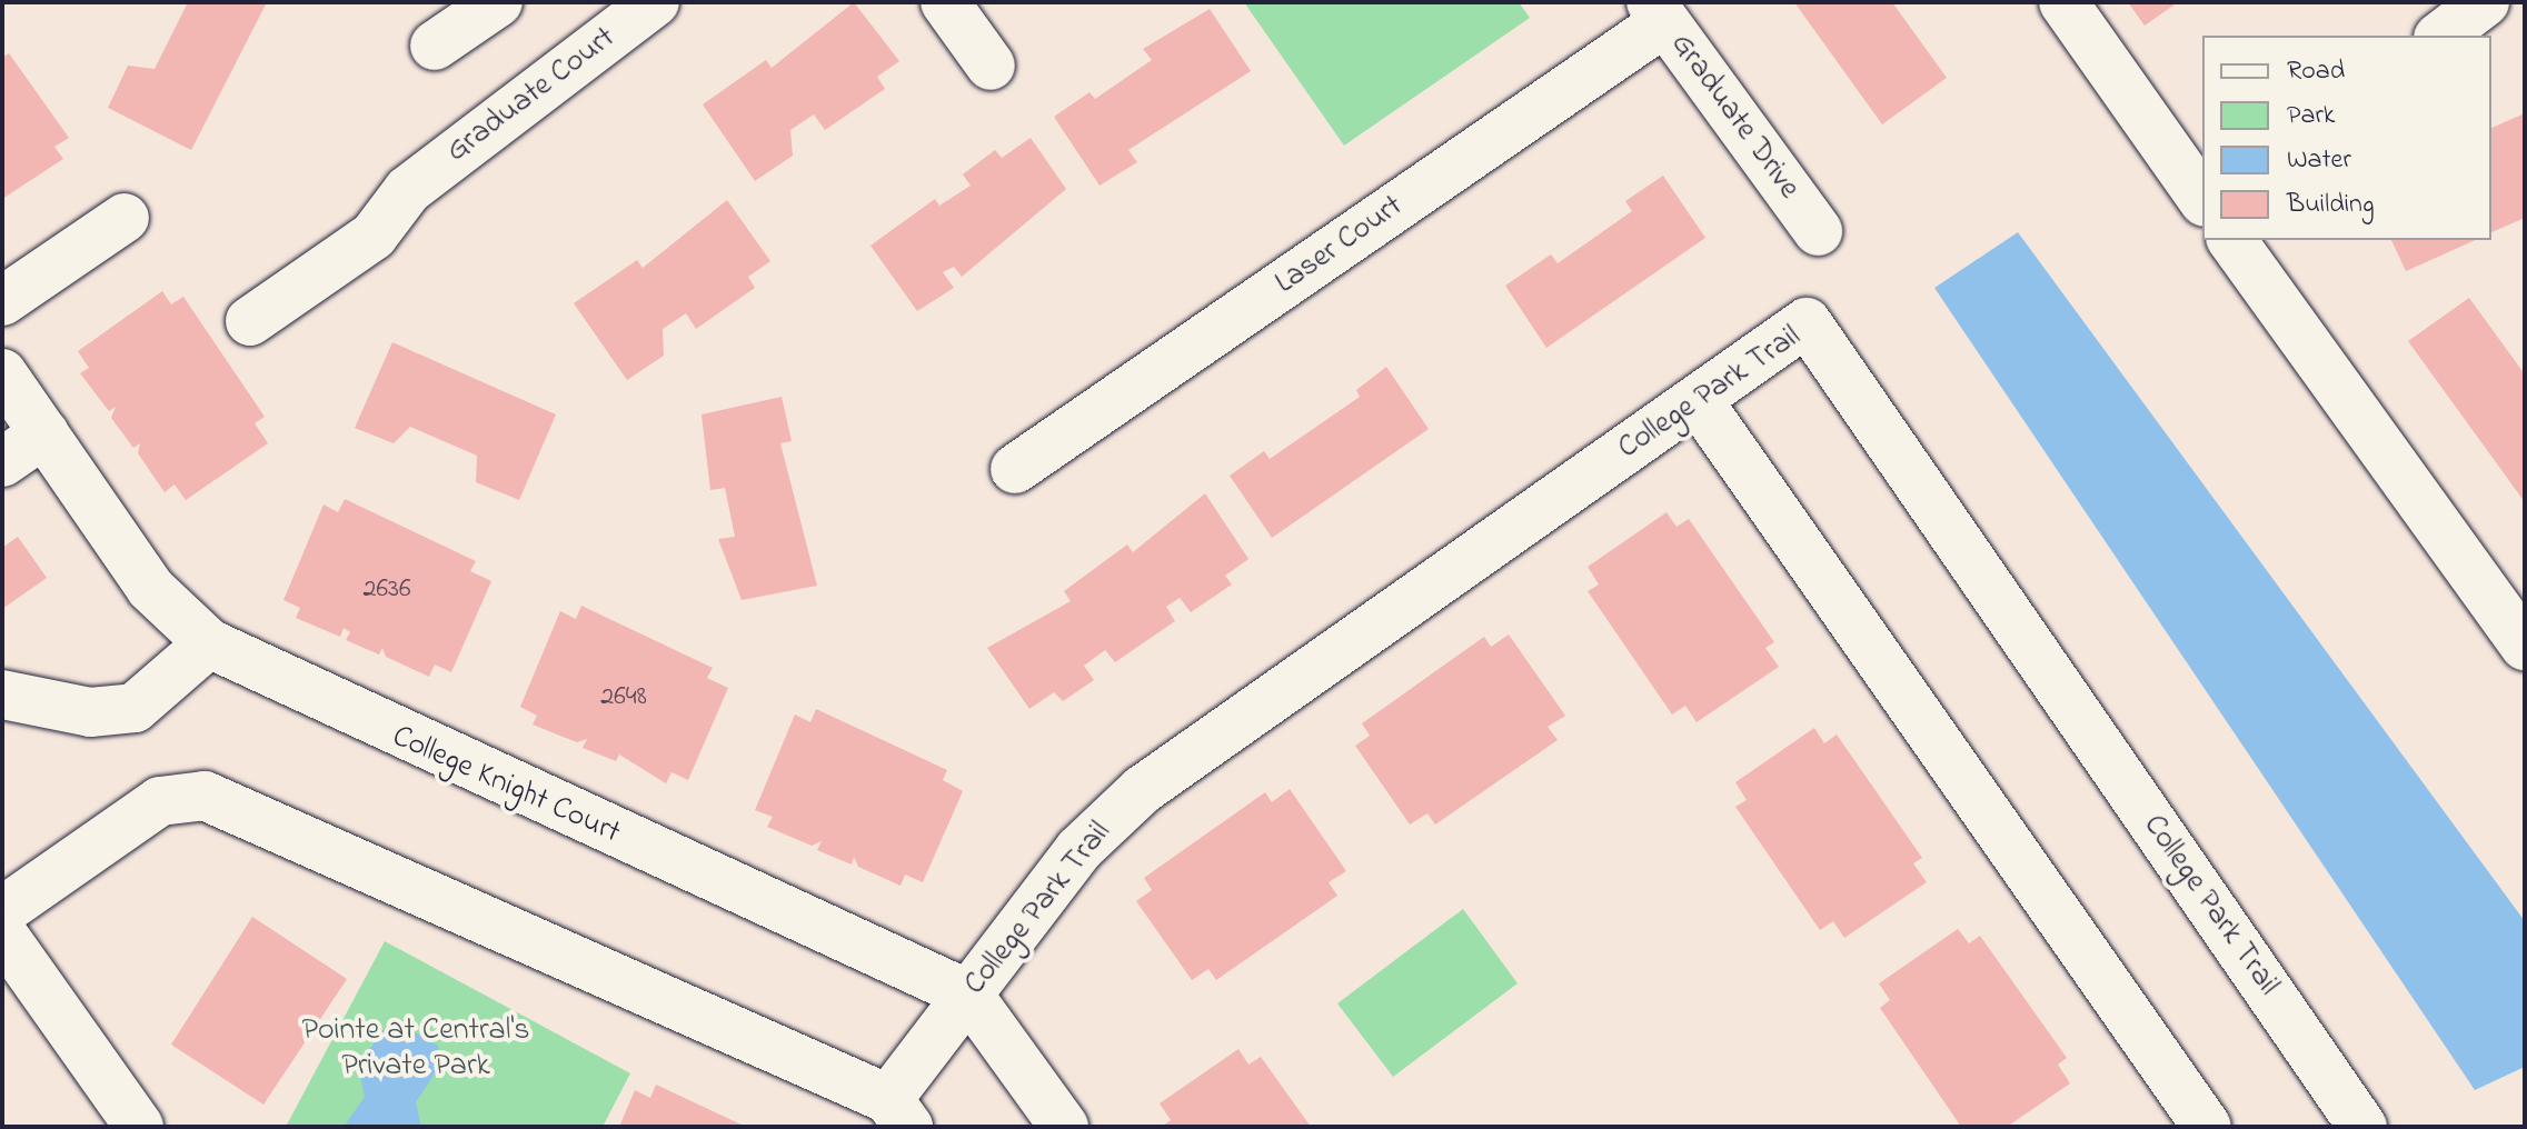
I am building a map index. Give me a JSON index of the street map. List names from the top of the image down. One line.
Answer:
{"streets":{"street":["Graduate Court","Graduate Drive","Laser Court","College Park Trail","College Knight Court"]},"crossings":[["Graduate Drive","Laser Court"],["College Park Trail","College Knight Court"]],"parks":["Pointe at Central's Private Park"],"house_numbers":["2636","2648"],"legend":["Road","Park","Water","Building"]}
